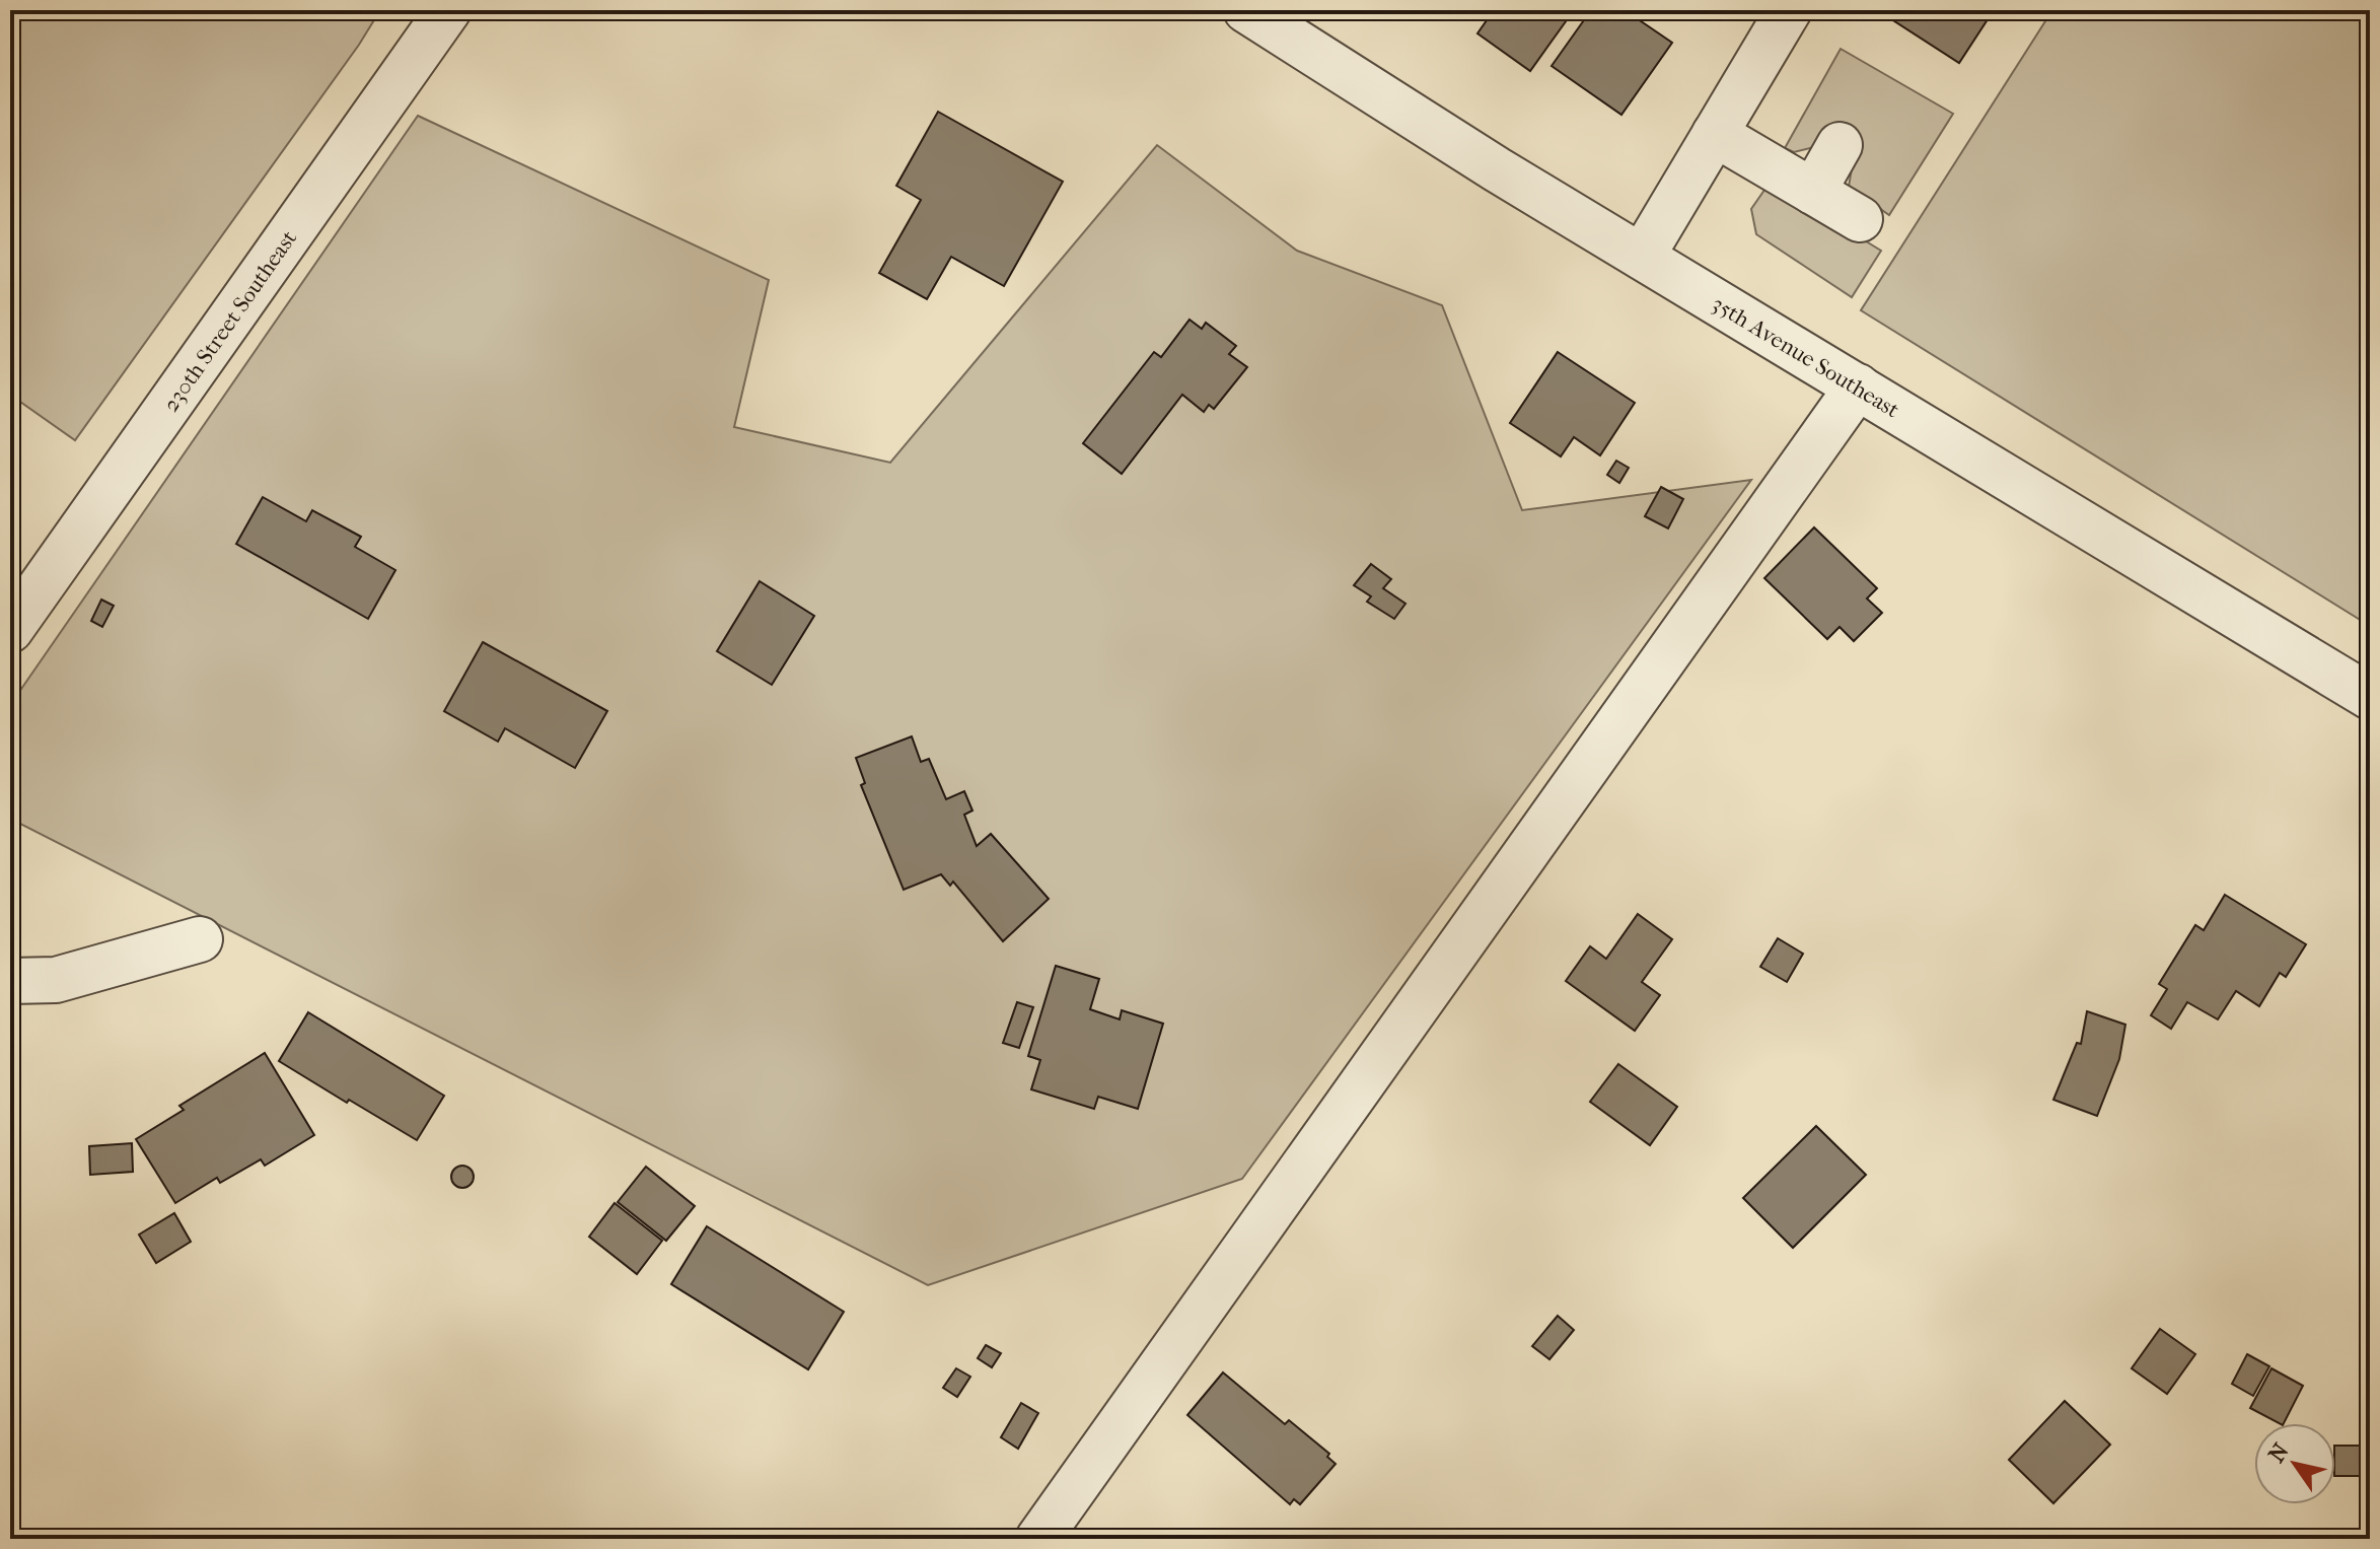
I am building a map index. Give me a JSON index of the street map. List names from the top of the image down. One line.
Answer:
{"streets":{"street":["230th Street Southeast","35th Avenue Southeast"]},"north":"top left"}
